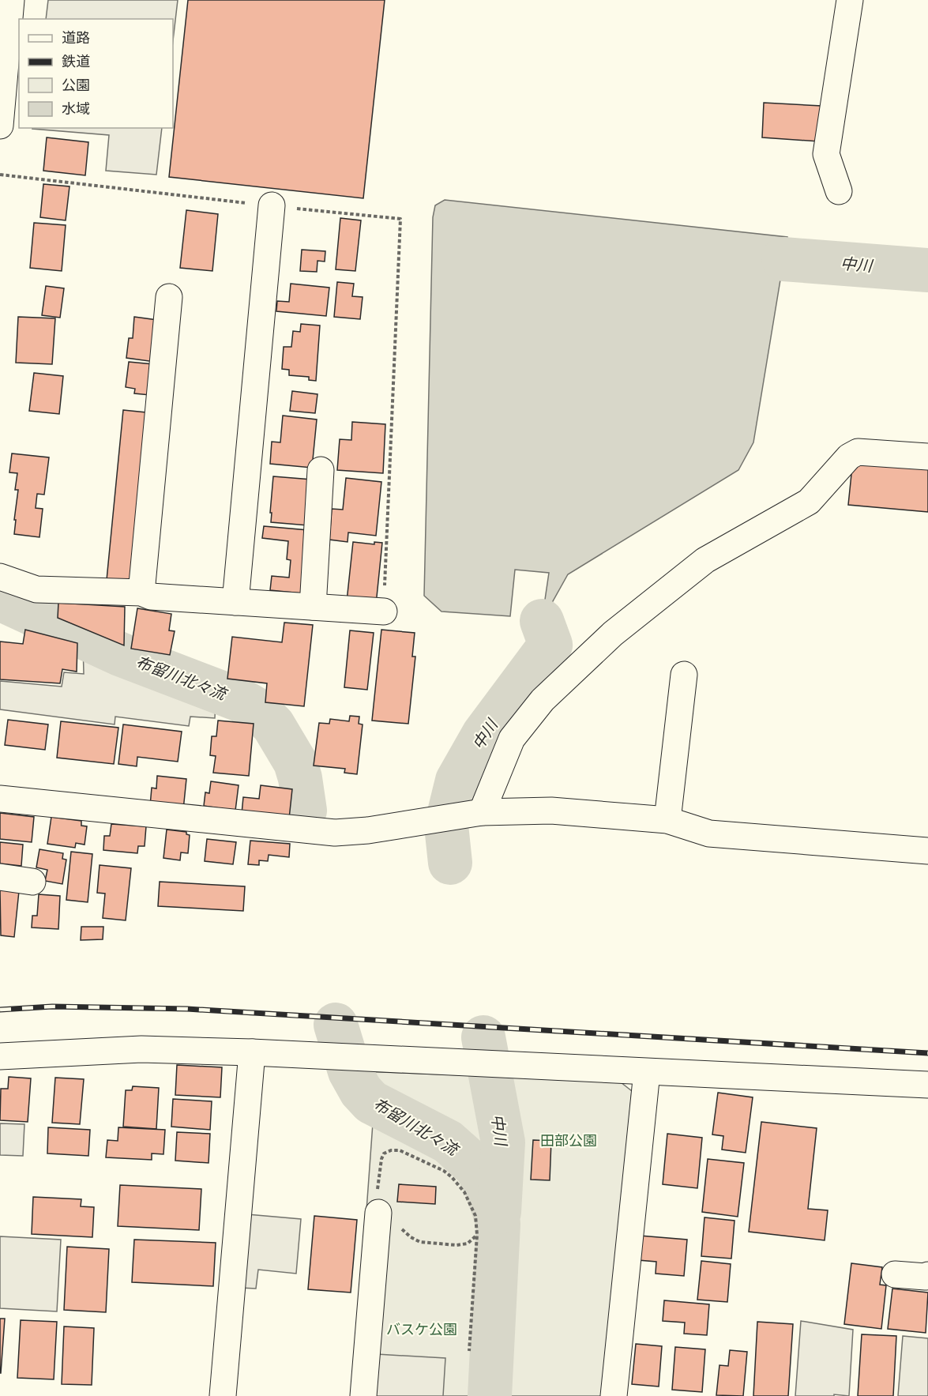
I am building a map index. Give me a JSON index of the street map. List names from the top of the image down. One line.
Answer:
{"water":["中川","布留川北々流"],"parks":["田部公園","バスケ公園"],"legend":["道路","鉄道","公園","水域"]}
